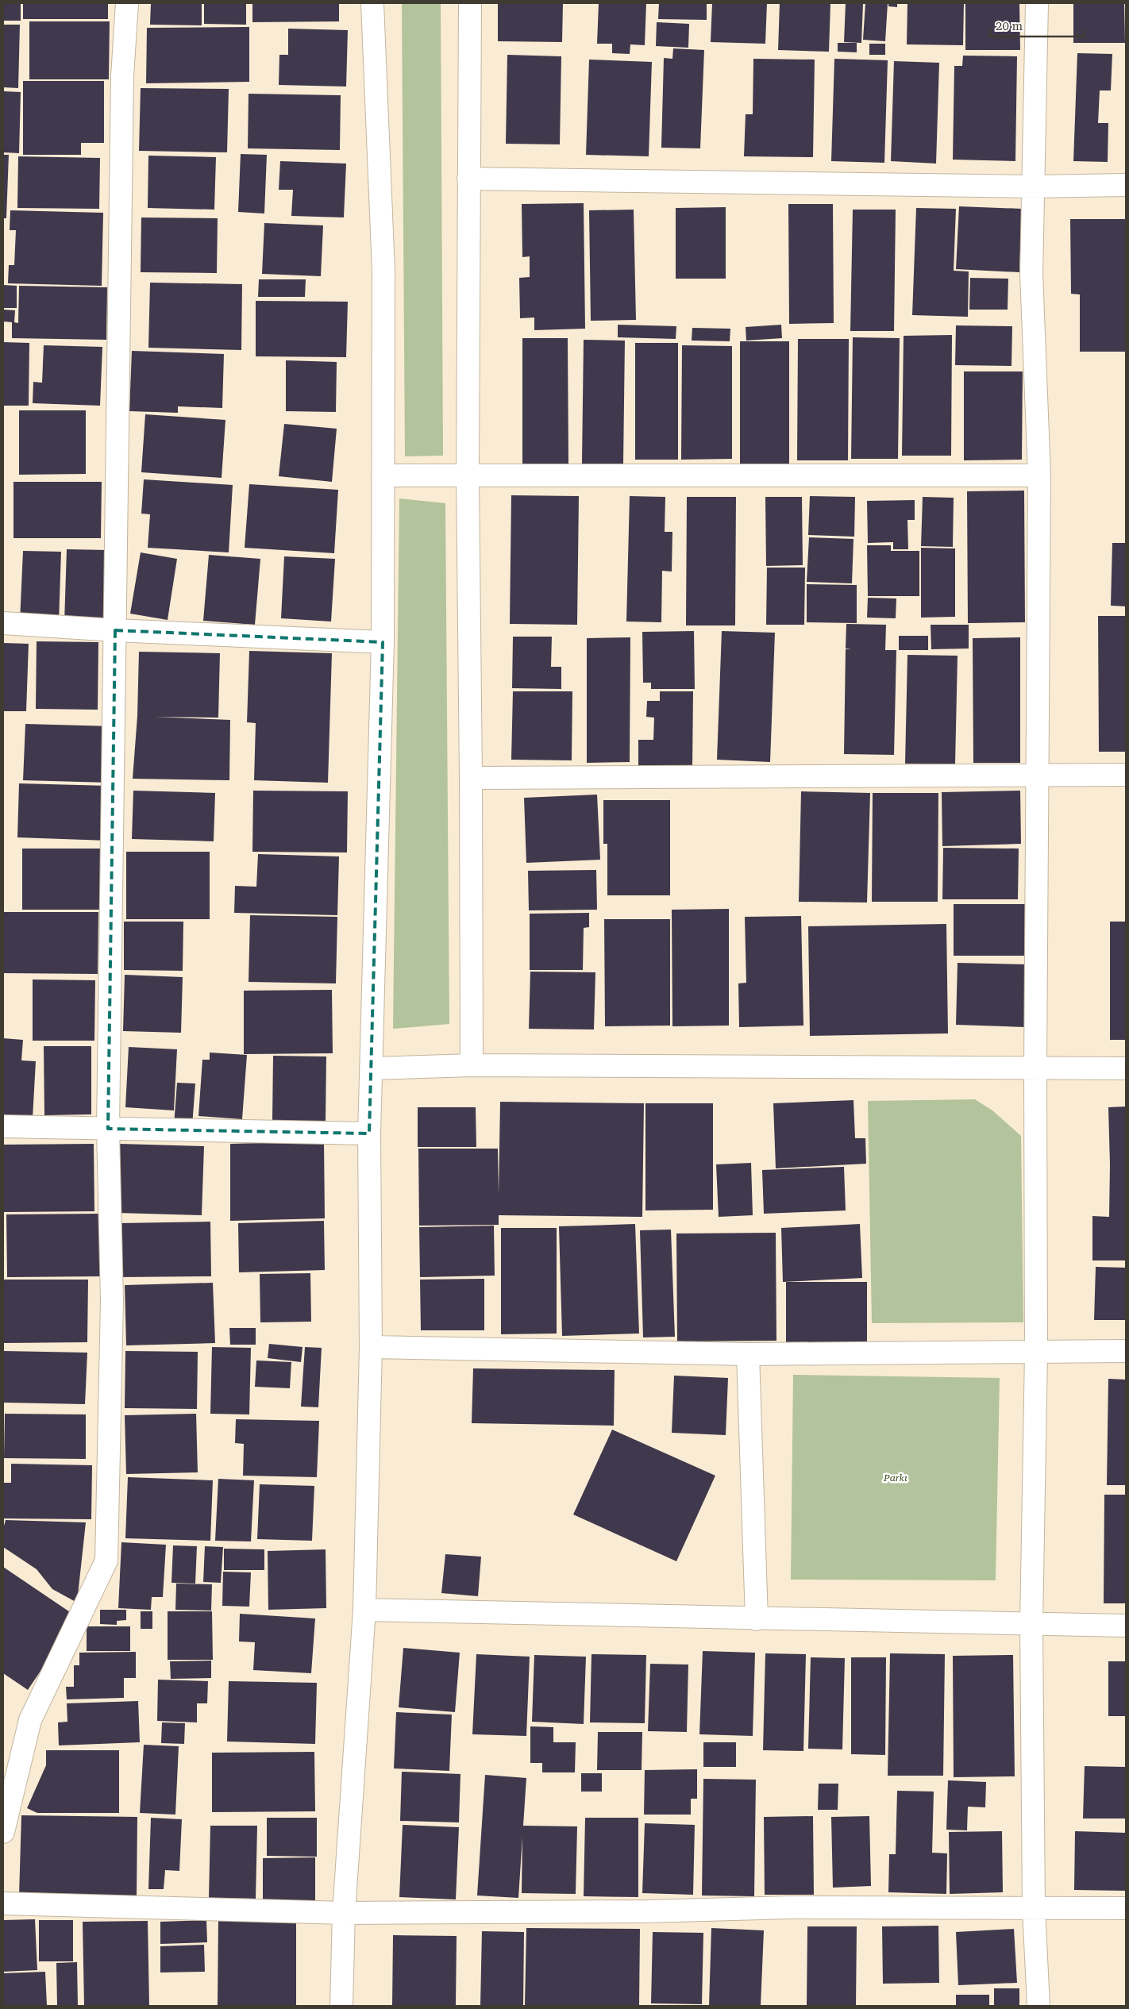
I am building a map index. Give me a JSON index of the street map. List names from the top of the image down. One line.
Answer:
{"parks":["Parkı"],"scale_bar":"20 m"}
